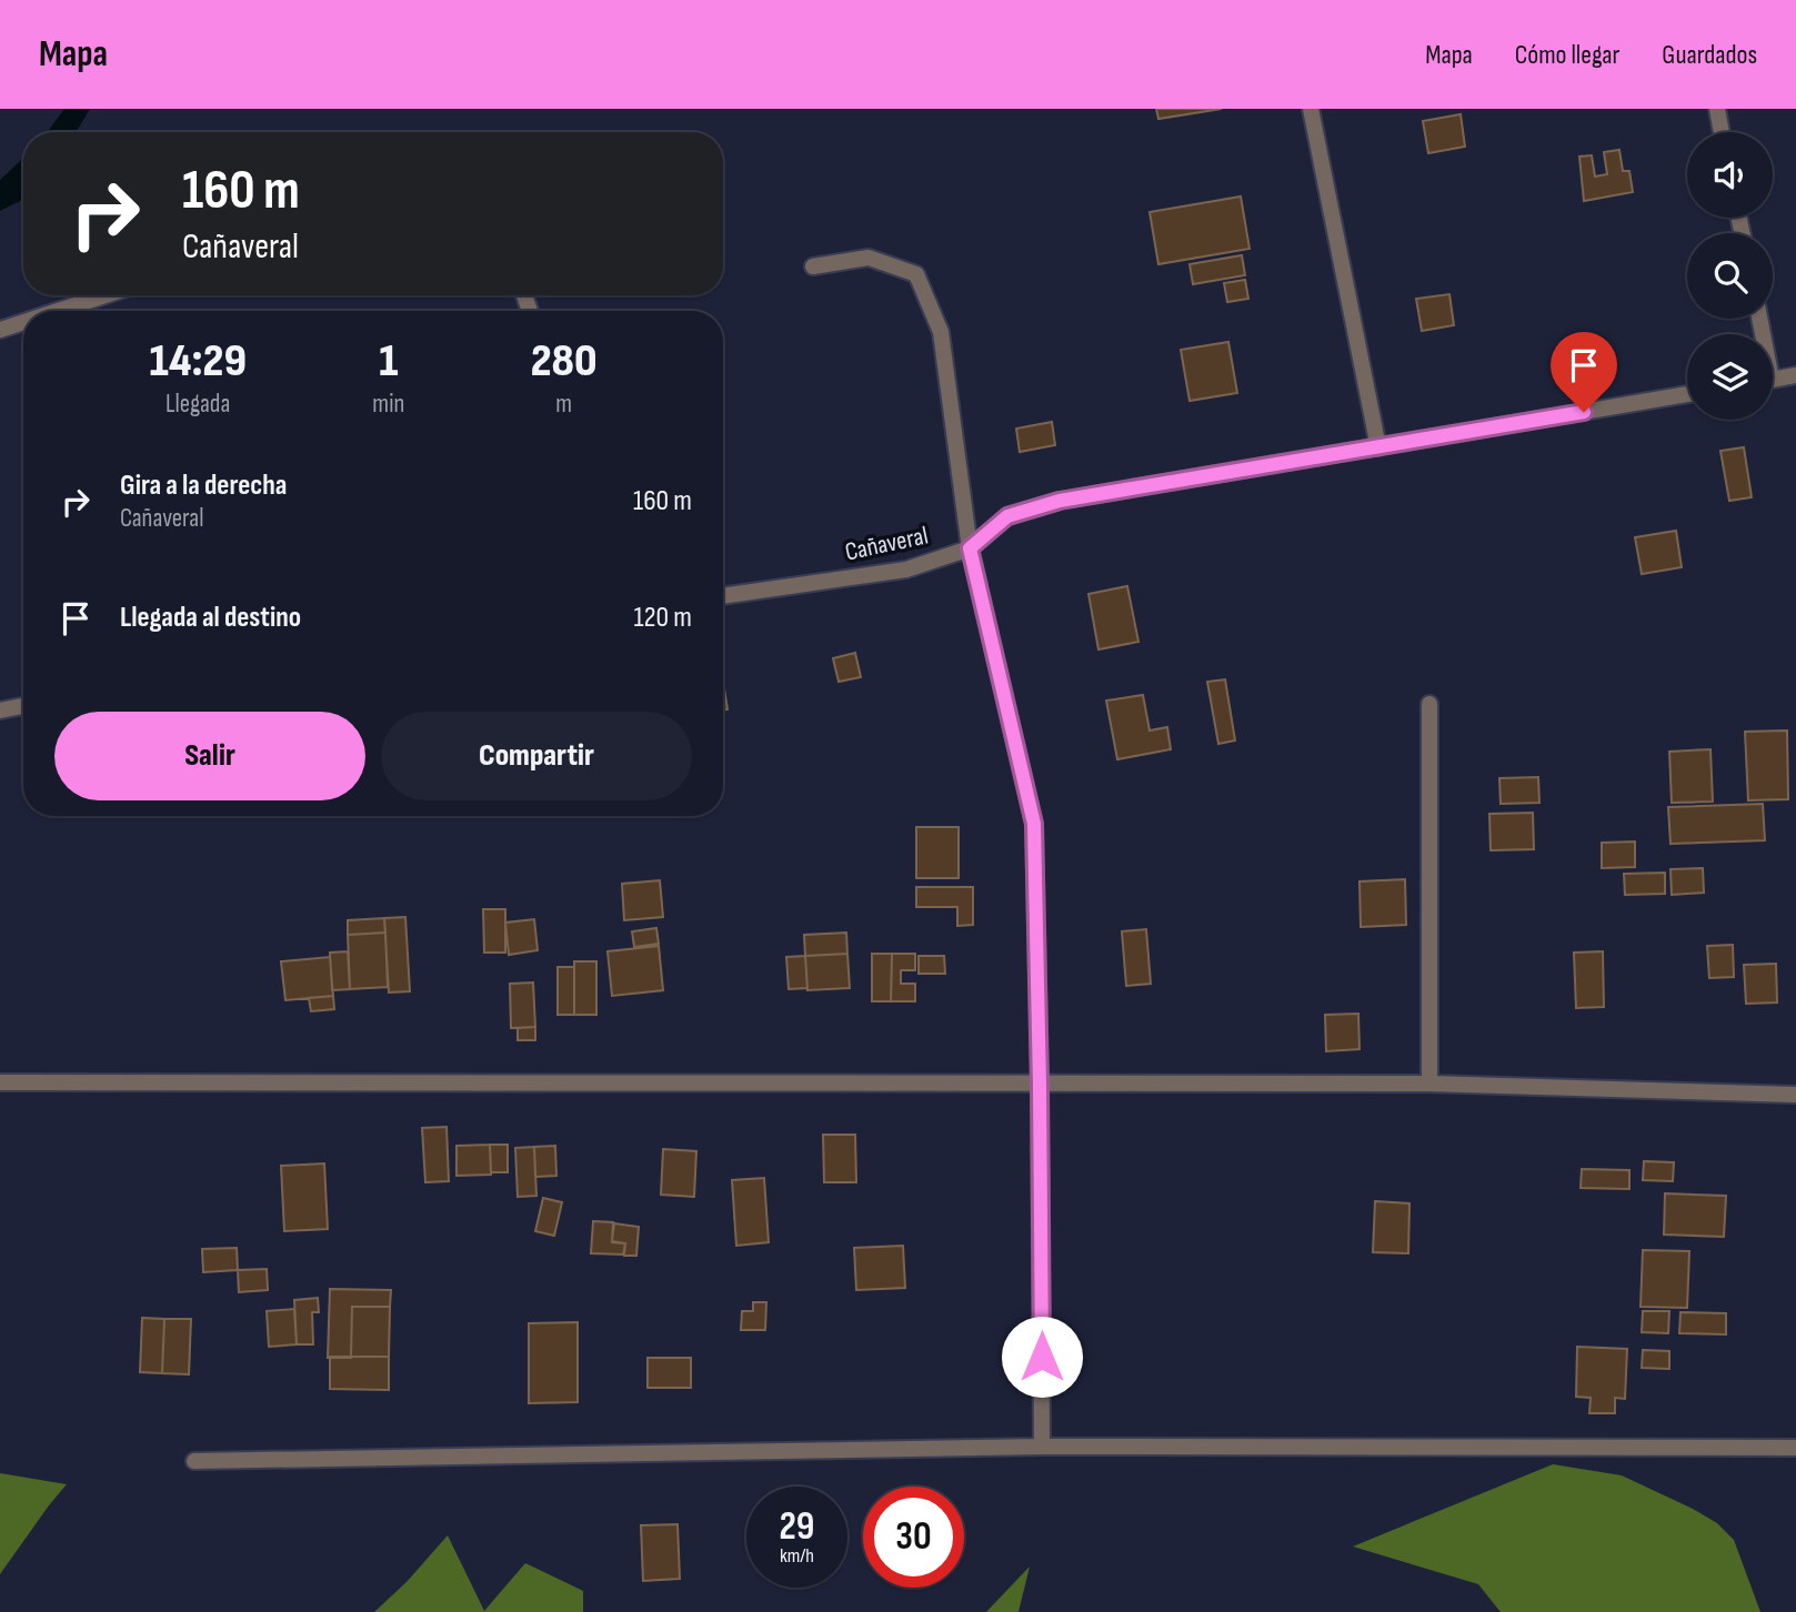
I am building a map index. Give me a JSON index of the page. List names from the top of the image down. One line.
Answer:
{"streets":{"street":["Cañaveral"]},"page":{"header":"Mapa","nav":["Mapa","Cómo llegar","Guardados"],"turn":["160 m","Cañaveral"],"eta":["14:29","Llegada","1","min","280","m"],"list":[{"name":"Gira a la derecha","note":"Cañaveral","value":"160 m"},{"name":"Llegada al destino","value":"120 m"}],"buttons":["Salir","Compartir"],"speed":"29 km/h","limit":"30"}}
